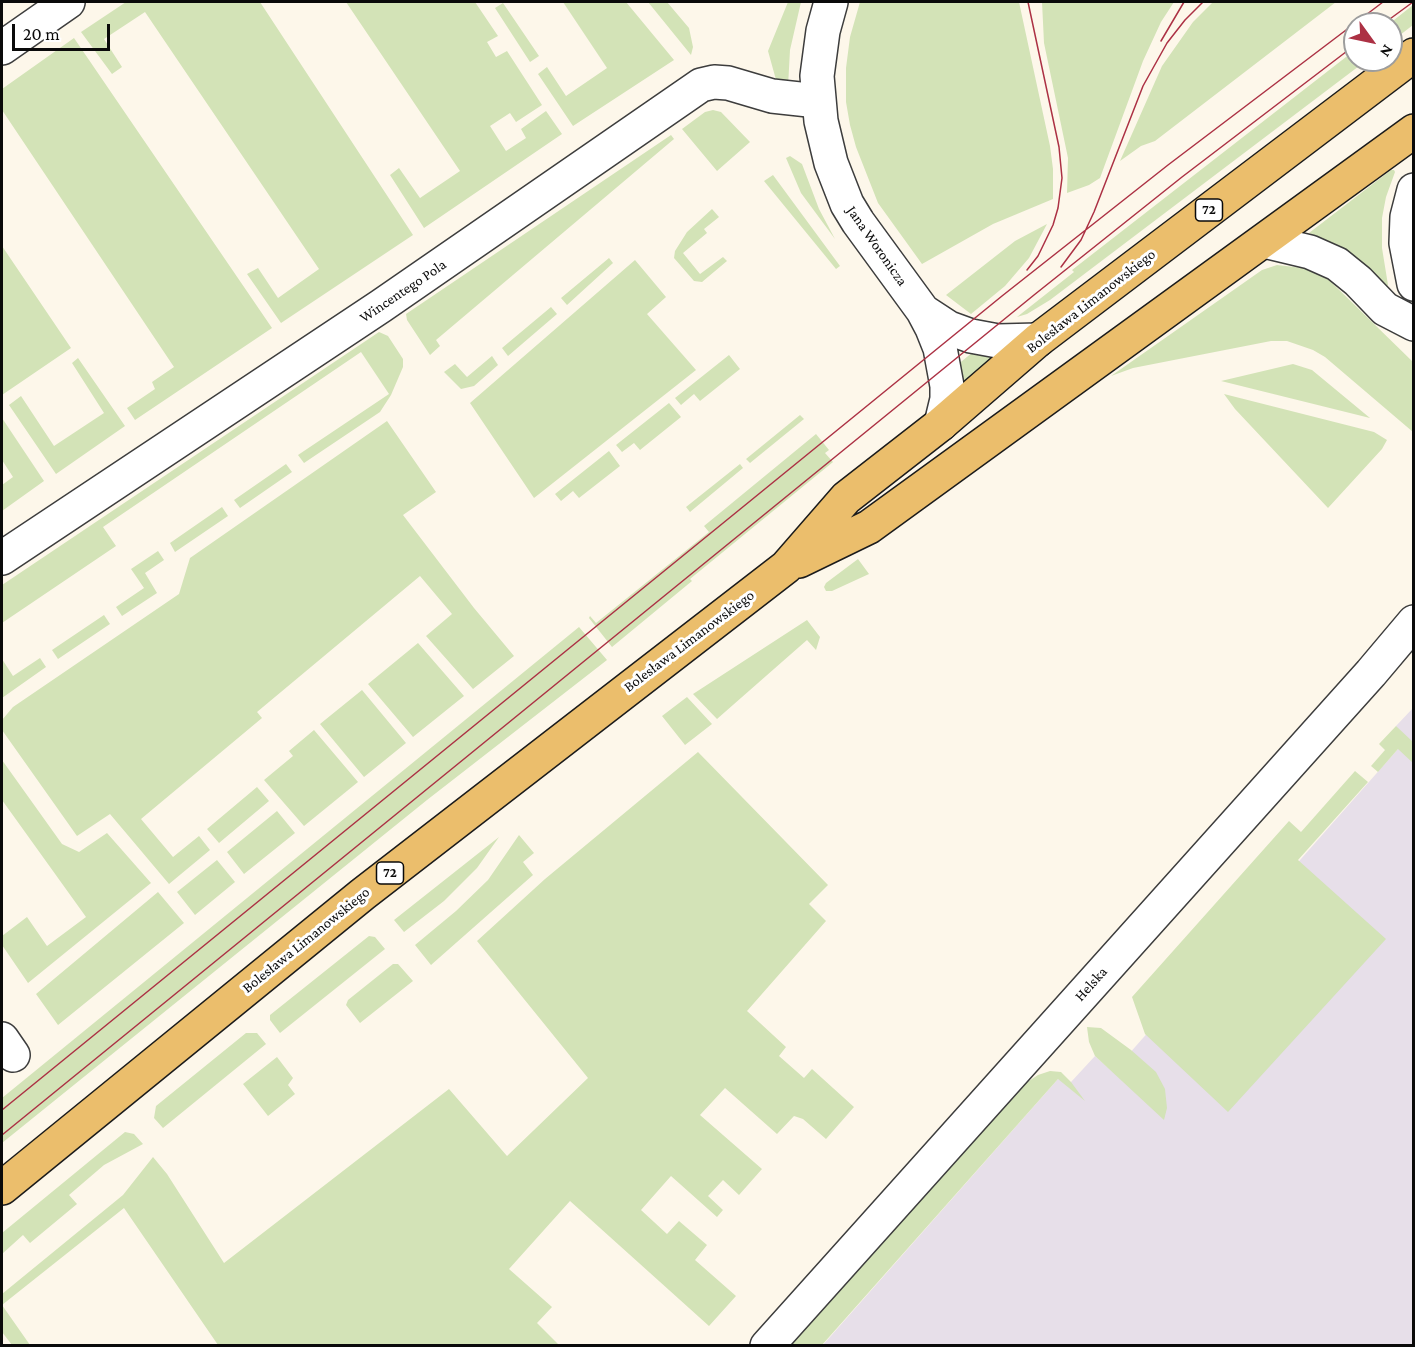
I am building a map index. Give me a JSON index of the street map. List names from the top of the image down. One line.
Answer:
{"streets":{"main road":["72","Bolesława Limanowskiego"],"street":["Jana Woronicza","Wincentego Pola","Helska"]},"crossings":[["Jana Woronicza","Wincentego Pola"]],"scale_bar":"20 m","north":"bottom right"}
